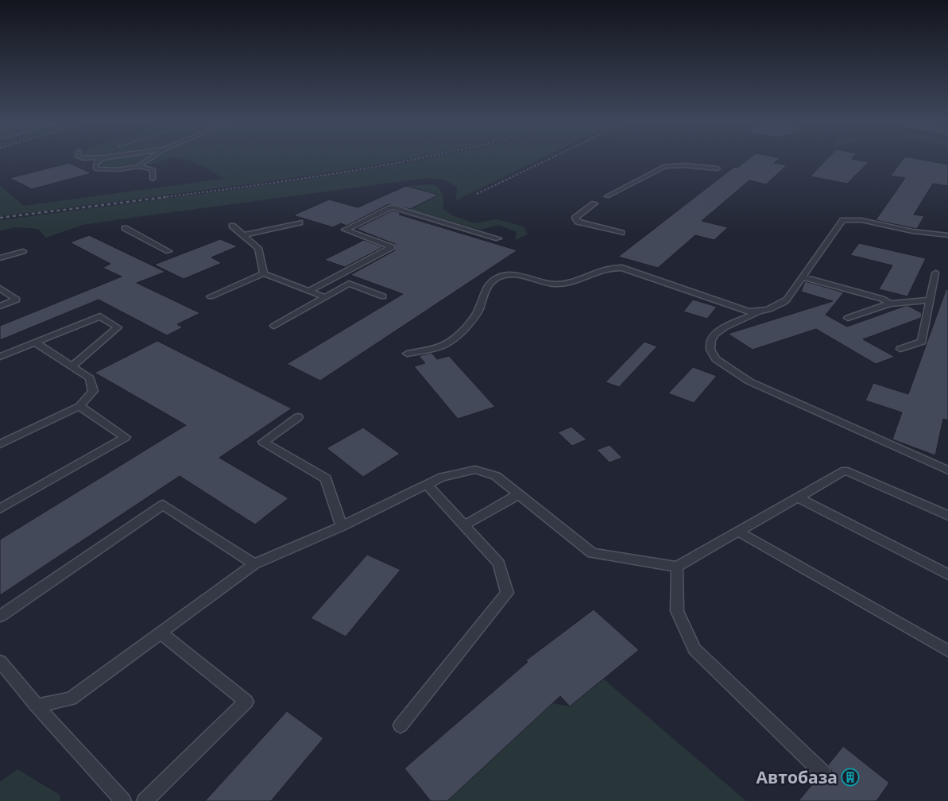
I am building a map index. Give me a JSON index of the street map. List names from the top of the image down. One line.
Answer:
{"places":{"building":["Автобаза"]}}
